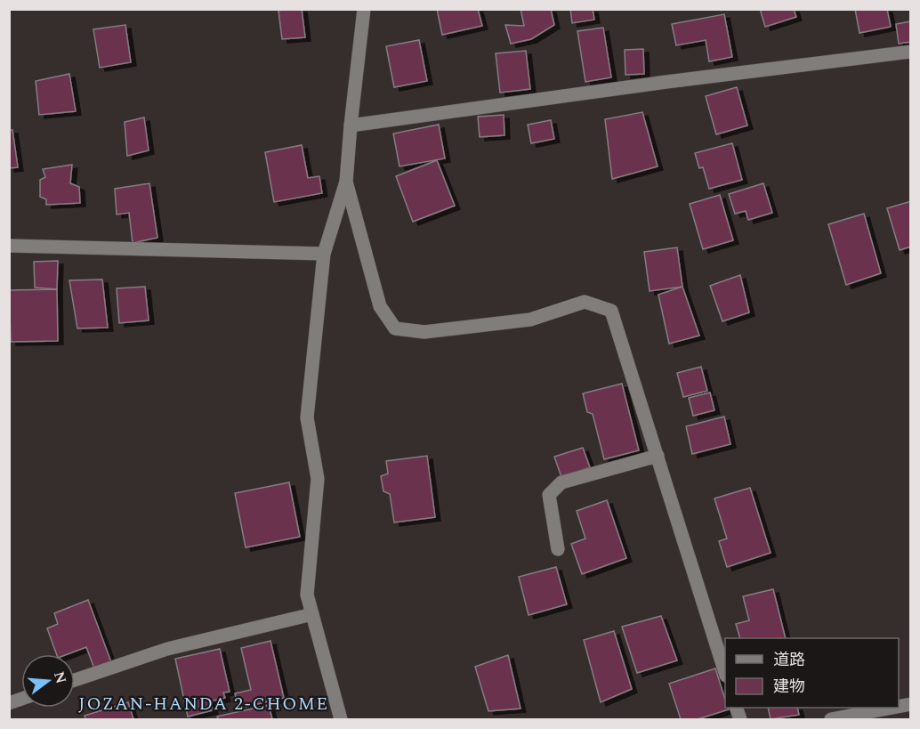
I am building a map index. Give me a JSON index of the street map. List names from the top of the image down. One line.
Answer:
{"districts":["JOZAN-HANDA 2-CHOME"],"legend":["道路","建物"],"north":"right"}
